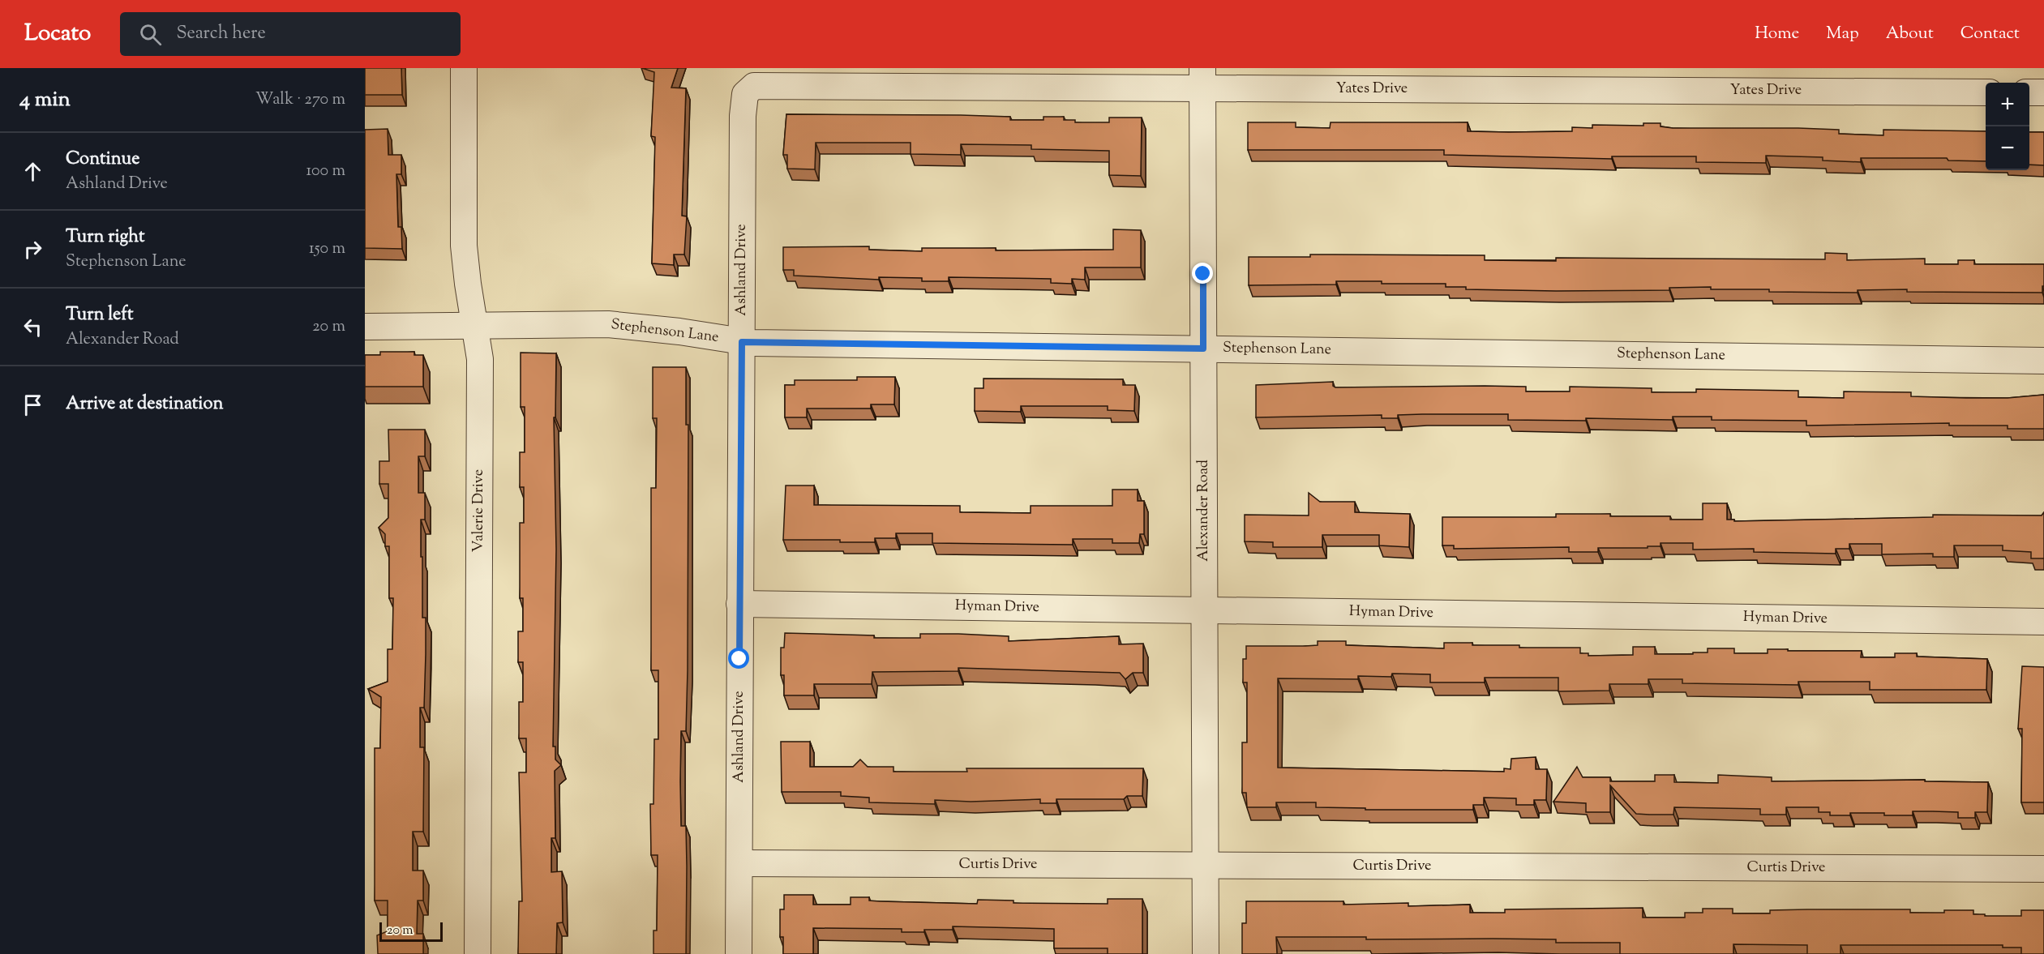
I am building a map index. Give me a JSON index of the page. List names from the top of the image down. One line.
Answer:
{"streets":{"street":["Yates Drive","Ashland Drive","Stephenson Lane","Valerie Drive","Alexander Road","Hyman Drive","Curtis Drive"]},"crossings":[["Yates Drive","Ashland Drive"],["Yates Drive","Alexander Road"],["Ashland Drive","Stephenson Lane"],["Ashland Drive","Hyman Drive"],["Ashland Drive","Curtis Drive"],["Stephenson Lane","Valerie Drive"],["Stephenson Lane","Alexander Road"],["Alexander Road","Hyman Drive"],["Alexander Road","Curtis Drive"]],"scale_bar":"20 m","page":{"header":"Locato","search":"Search here","nav":["Home","Map","About","Contact"],"heading":["4 min","Walk · 270 m"],"map_buttons":["+","−"],"list":[["Continue","Ashland Drive","100 m"],["Turn right","Stephenson Lane","150 m"],["Turn left","Alexander Road","20 m"],"Arrive at destination"],"scale":"20 m"}}
